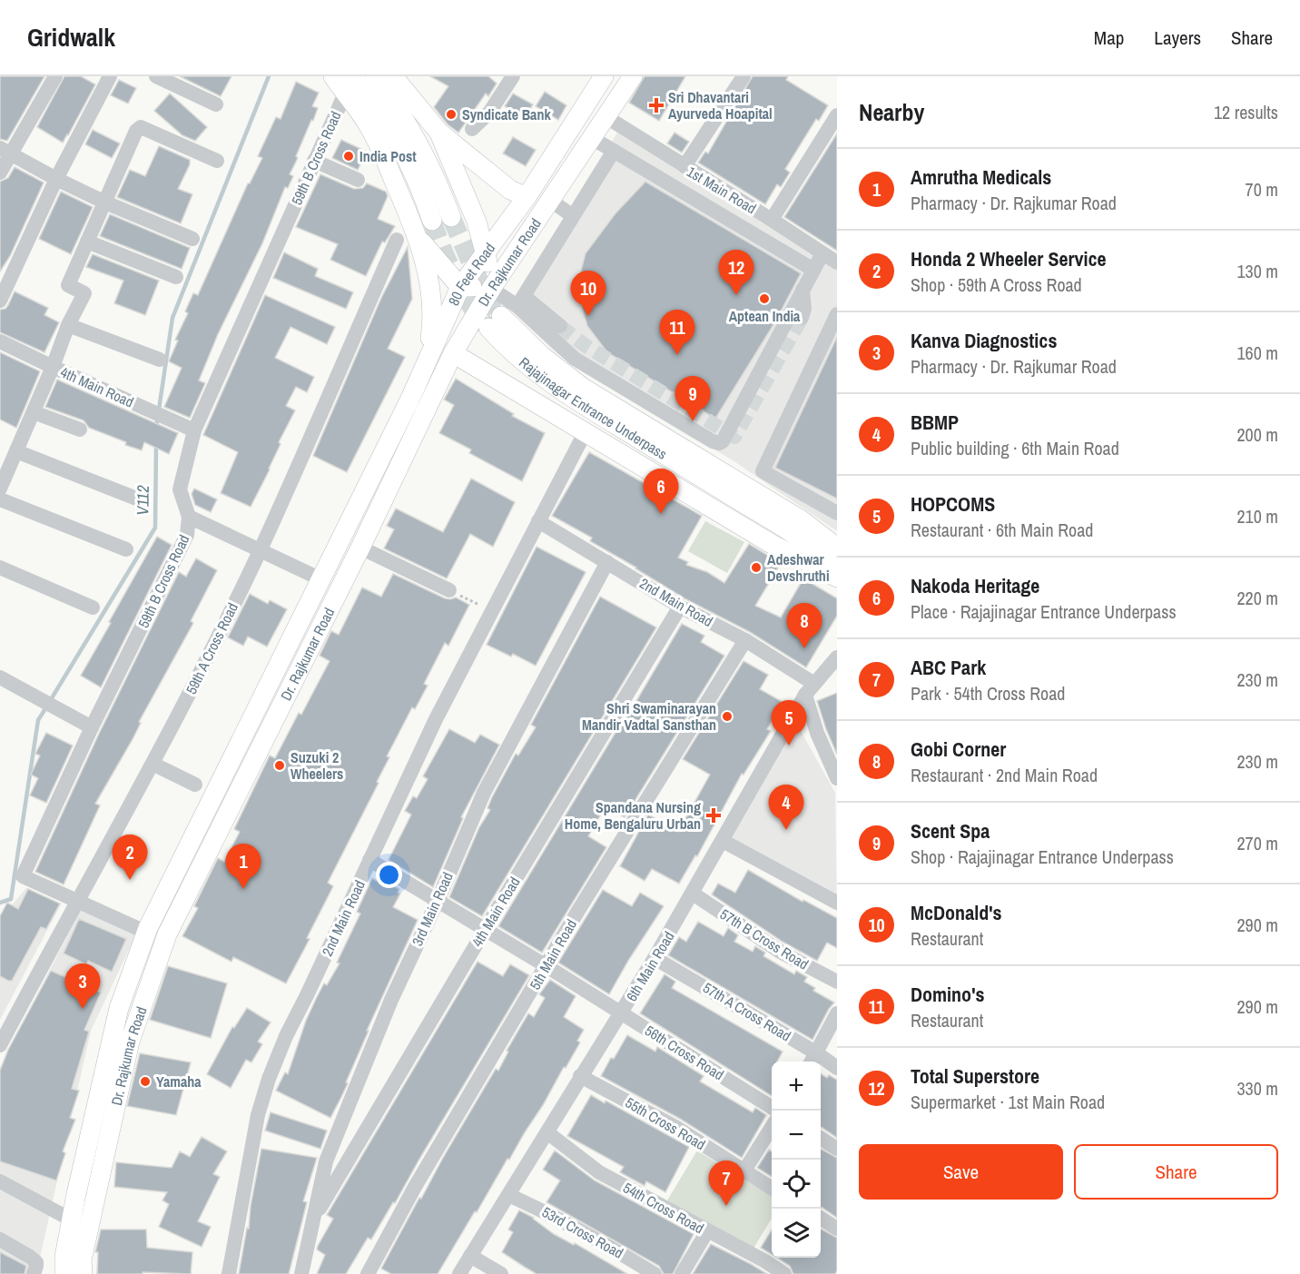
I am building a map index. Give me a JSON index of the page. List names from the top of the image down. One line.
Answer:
{"streets":{"main road":["Dr. Rajkumar Road","80 Feet Road","Rajajinagar Entrance Underpass"],"street":["59th B Cross Road","1st Main Road","4th Main Road","2nd Main Road","59th A Cross Road","3rd Main Road","57th B Cross Road","5th Main Road","6th Main Road","57th A Cross Road","56th Cross Road","55th Cross Road","54th Cross Road","53rd Cross Road"]},"crossings":[["59th B Cross Road","Dr. Rajkumar Road"],["59th B Cross Road","4th Main Road"],["59th B Cross Road","59th A Cross Road"],["1st Main Road","Dr. Rajkumar Road"],["Dr. Rajkumar Road","80 Feet Road"],["4th Main Road","2nd Main Road"],["4th Main Road","3rd Main Road"],["4th Main Road","56th Cross Road"],["2nd Main Road","3rd Main Road"],["2nd Main Road","5th Main Road"],["2nd Main Road","6th Main Road"],["2nd Main Road","56th Cross Road"],["3rd Main Road","56th Cross Road"],["57th B Cross Road","6th Main Road"],["5th Main Road","56th Cross Road"],["6th Main Road","57th A Cross Road"],["6th Main Road","56th Cross Road"],["6th Main Road","55th Cross Road"],["6th Main Road","54th Cross Road"],["6th Main Road","53rd Cross Road"]],"water":["V112"],"places":{"health":["Sri Dhavantari Ayurveda Hoapital","Spandana Nursing Home, Bengaluru Urban"],"other":["Syndicate Bank","India Post","Aptean India","Adeshwar Devshruthi","Shri Swaminarayan Mandir Vadtal Sansthan","Suzuki 2 Wheelers","Yamaha"]},"page":{"header":"Gridwalk","nav":["Map","Layers","Share"],"heading":["Nearby","12 results"],"list":[{"mark":"1","name":"Amrutha Medicals","note":"Pharmacy · Dr. Rajkumar Road","value":"70 m"},{"mark":"2","name":"Honda 2 Wheeler Service","note":"Shop · 59th A Cross Road","value":"130 m"},{"mark":"3","name":"Kanva Diagnostics","note":"Pharmacy · Dr. Rajkumar Road","value":"160 m"},{"mark":"4","name":"BBMP","note":"Public building · 6th Main Road","value":"200 m"},{"mark":"5","name":"HOPCOMS","note":"Restaurant · 6th Main Road","value":"210 m"},{"mark":"6","name":"Nakoda Heritage","note":"Place · Rajajinagar Entrance Underpass","value":"220 m"},{"mark":"7","name":"ABC Park","note":"Park · 54th Cross Road","value":"230 m"},{"mark":"8","name":"Gobi Corner","note":"Restaurant · 2nd Main Road","value":"230 m"},{"mark":"9","name":"Scent Spa","note":"Shop · Rajajinagar Entrance Underpass","value":"270 m"},{"mark":"10","name":"McDonald's","note":"Restaurant","value":"290 m"},{"mark":"11","name":"Domino's","note":"Restaurant","value":"290 m"},{"mark":"12","name":"Total Superstore","note":"Supermarket · 1st Main Road","value":"330 m"}],"pins":["12","10","11","9","6","8","5","4","2","1","3","7"],"map_buttons":["+","−"],"buttons":["Save","Share"]}}
